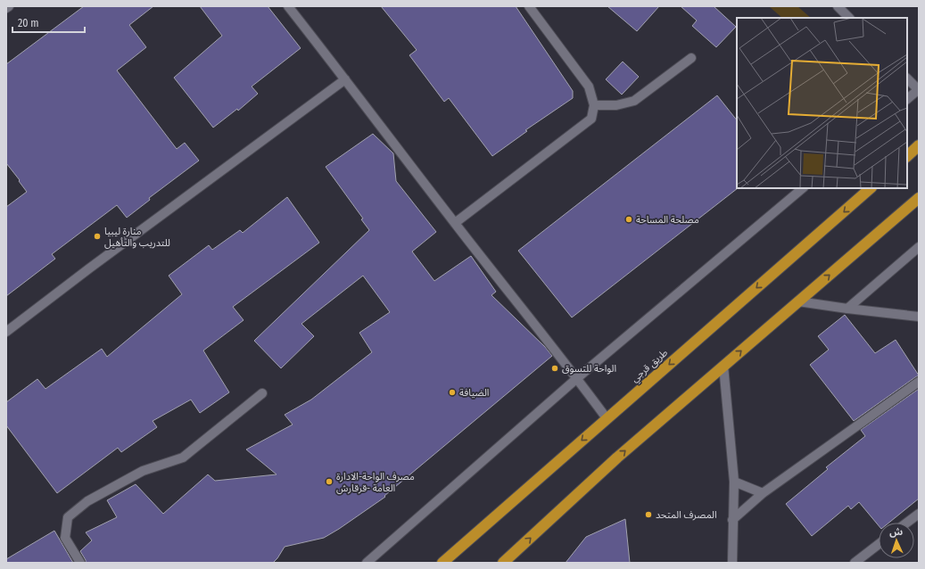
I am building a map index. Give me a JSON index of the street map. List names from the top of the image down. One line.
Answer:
{"streets":{"highway":["طريق قرجي"]},"places":["مصلحة المساحة","منارة ليبيا للتدريب والتأهيل","الواحة للتسوق","الضيافة","مصرف الواحة-الادارة العامة -قرقارش","المصرف المتحد"],"scale_bar":"20 m","north":"top"}
